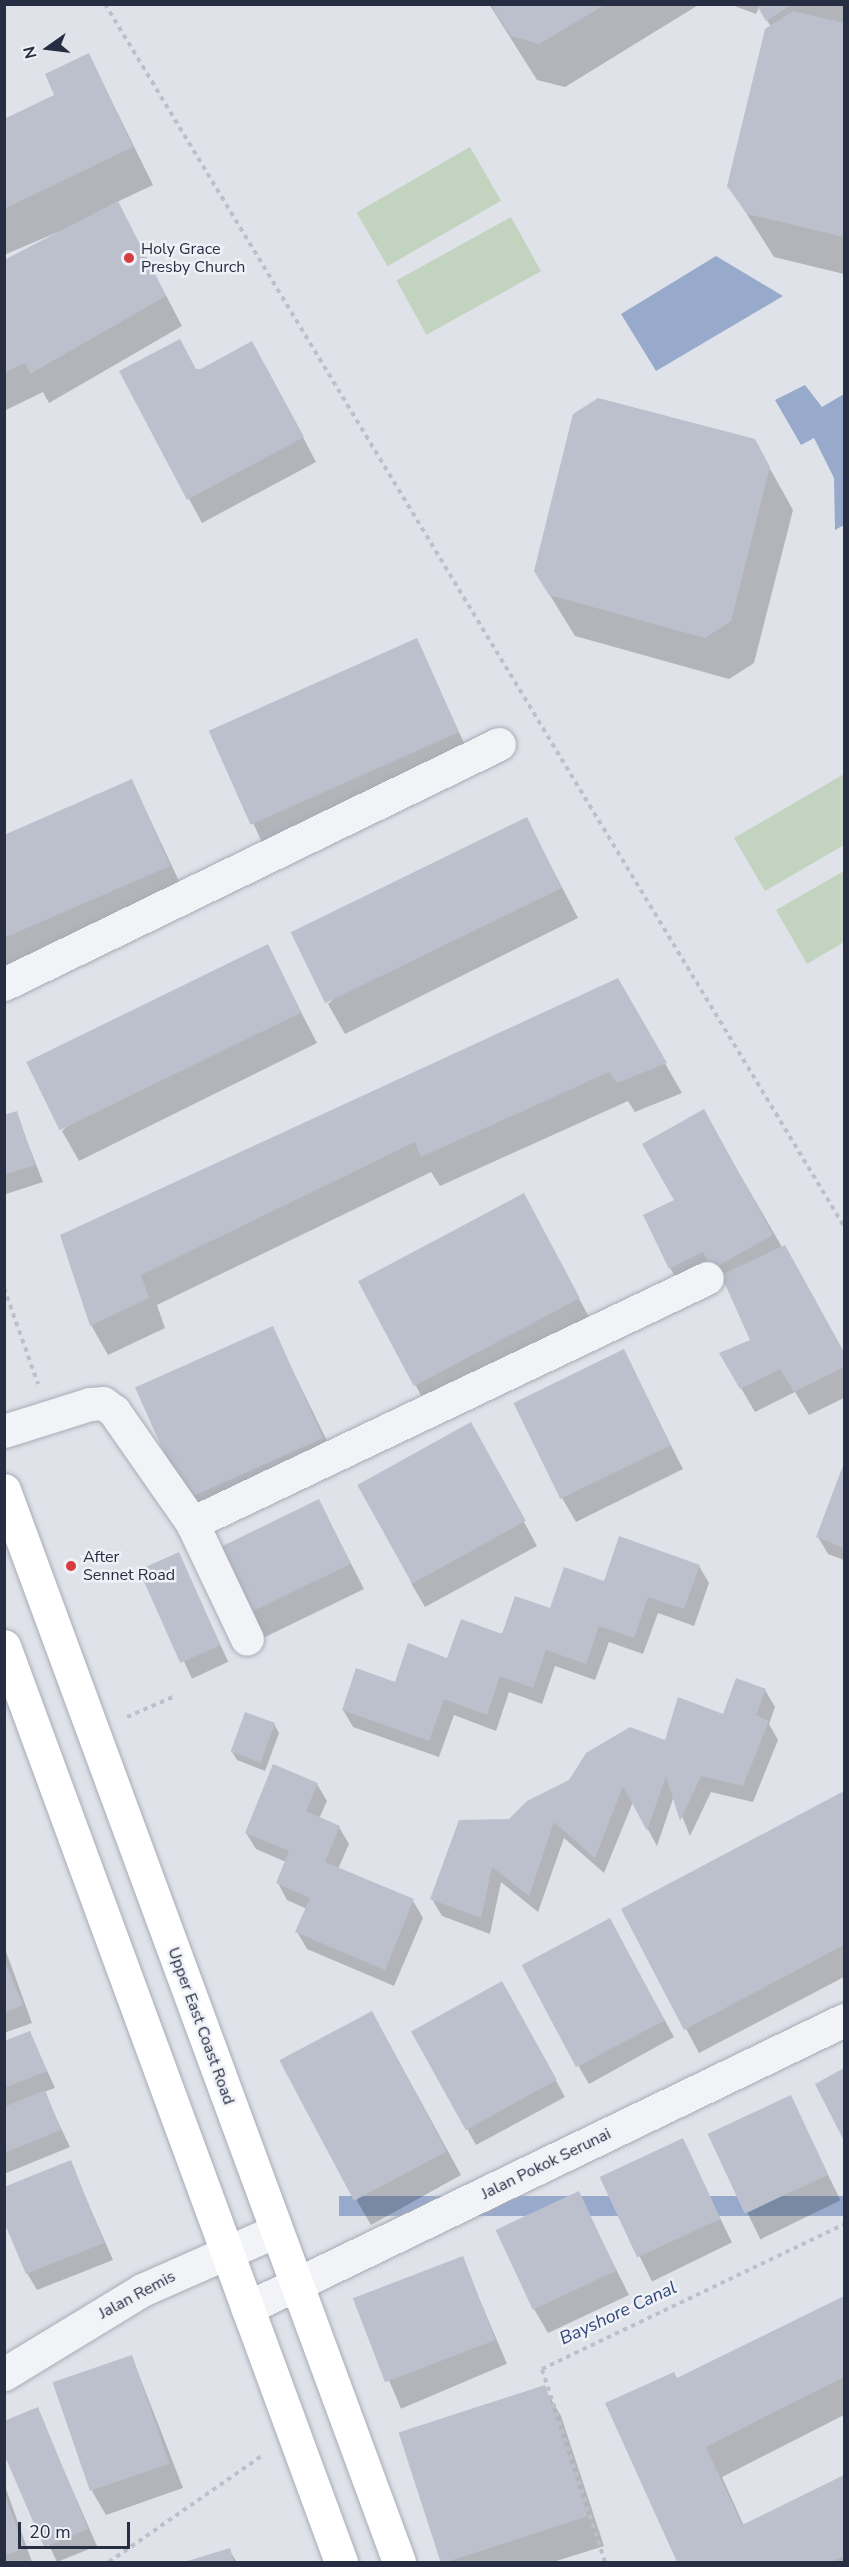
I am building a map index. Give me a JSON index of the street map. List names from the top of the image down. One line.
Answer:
{"streets":{"main road":["Upper East Coast Road"],"street":["Jalan Pokok Serunai","Jalan Remis"]},"crossings":[["Upper East Coast Road","Jalan Pokok Serunai"],["Upper East Coast Road","Jalan Remis"]],"water":["Bayshore Canal"],"places":["Holy Grace Presby Church","After Sennet Road"],"scale_bar":"20 m","north":"left"}
